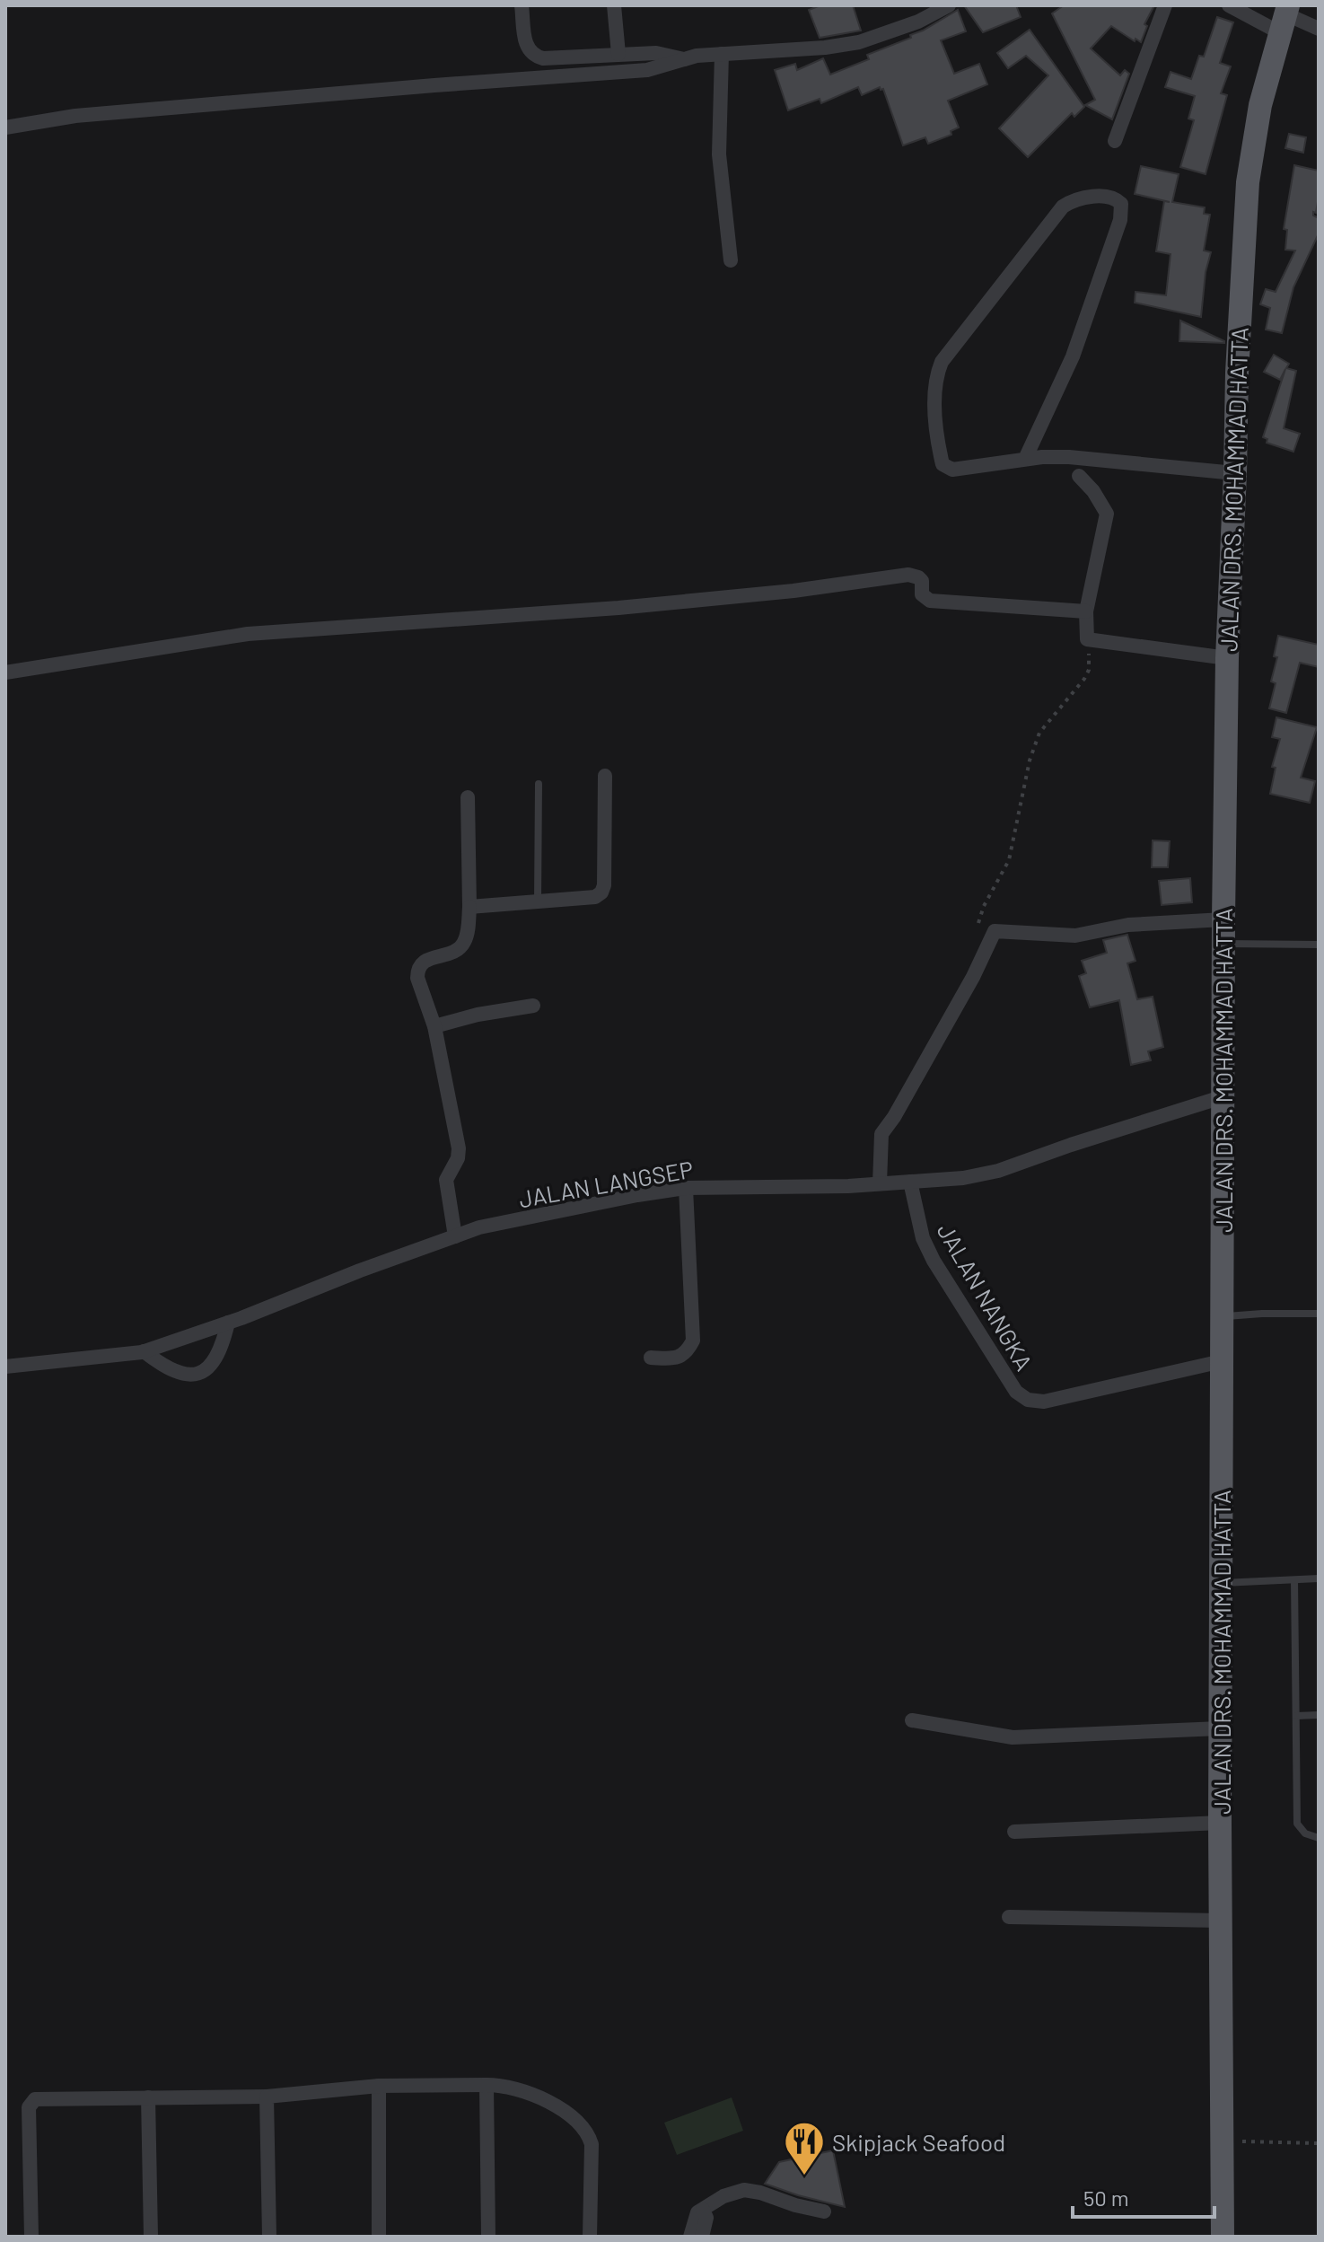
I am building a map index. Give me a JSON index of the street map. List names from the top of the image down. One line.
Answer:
{"streets":{"main road":["JALAN DRS. MOHAMMAD HATTA"],"street":["JALAN LANGSEP","JALAN NANGKA"]},"crossings":[["JALAN DRS. MOHAMMAD HATTA","JALAN LANGSEP"],["JALAN DRS. MOHAMMAD HATTA","JALAN NANGKA"],["JALAN LANGSEP","JALAN NANGKA"]],"places":{"restaurant":["Skipjack Seafood"]},"scale_bar":"50 m"}
